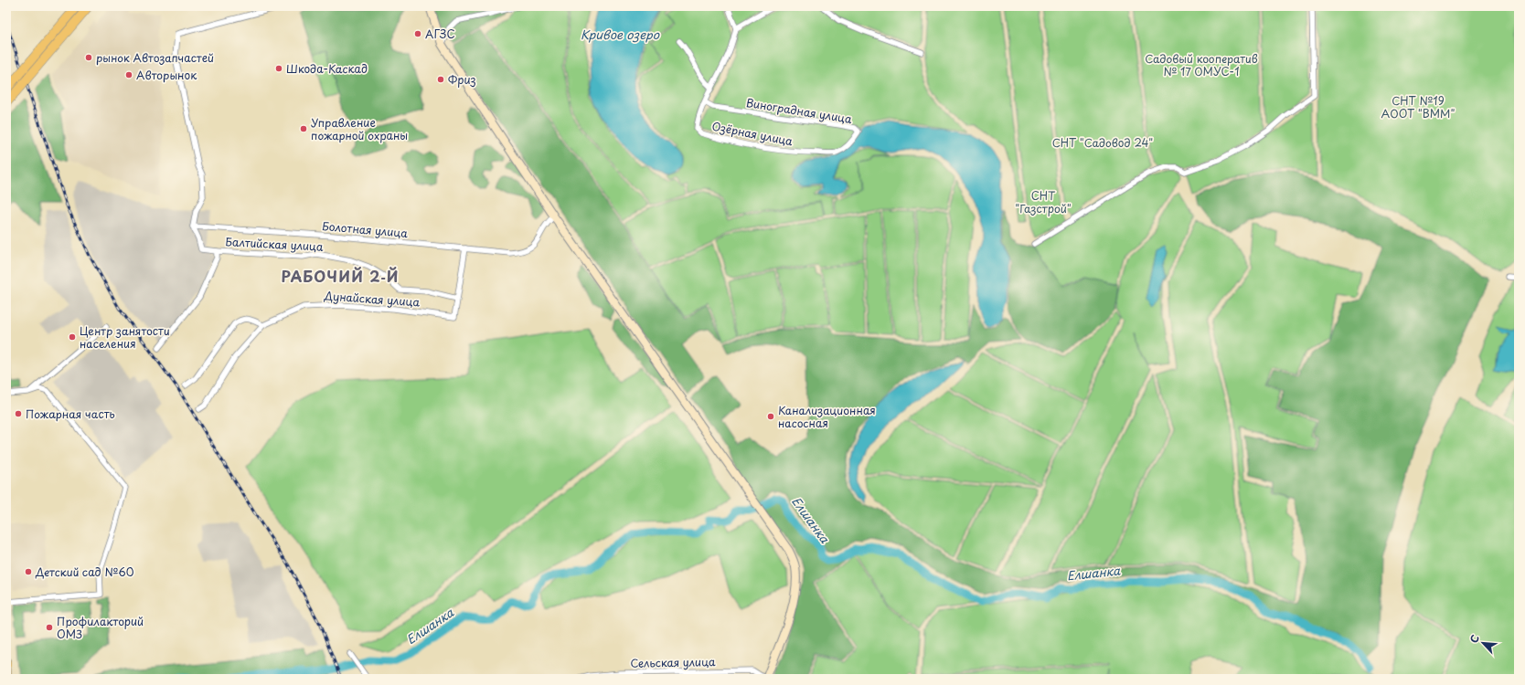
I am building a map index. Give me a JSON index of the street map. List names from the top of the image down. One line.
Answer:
{"streets":{"street":["Виноградная улица","Озёрная улица","Болотная улица","Балтийская улица","Дунайская улица","Сельская улица"]},"crossings":[["Виноградная улица","Озёрная улица"],["Болотная улица","Дунайская улица"],["Балтийская улица","Дунайская улица"]],"districts":["РАБОЧИЙ 2‑Й"],"water":["Кривое озеро","Елшанка"],"parks":["Садовый кооператив № 17 ОМУС-1","СНТ №19 АООТ \"ВММ\"","СНТ \"Садовод 24\"","СНТ \"Газстрой\""],"places":["АГЗС","рынок Автозапчастей","Шкода-Каскад","Авторынок","Фриз","Управление пожарной охраны","Центр занятости населения","Пожарная часть","Канализационная насосная","Детский сад №60","Профилакторий ОМЗ"],"north":"top left"}
